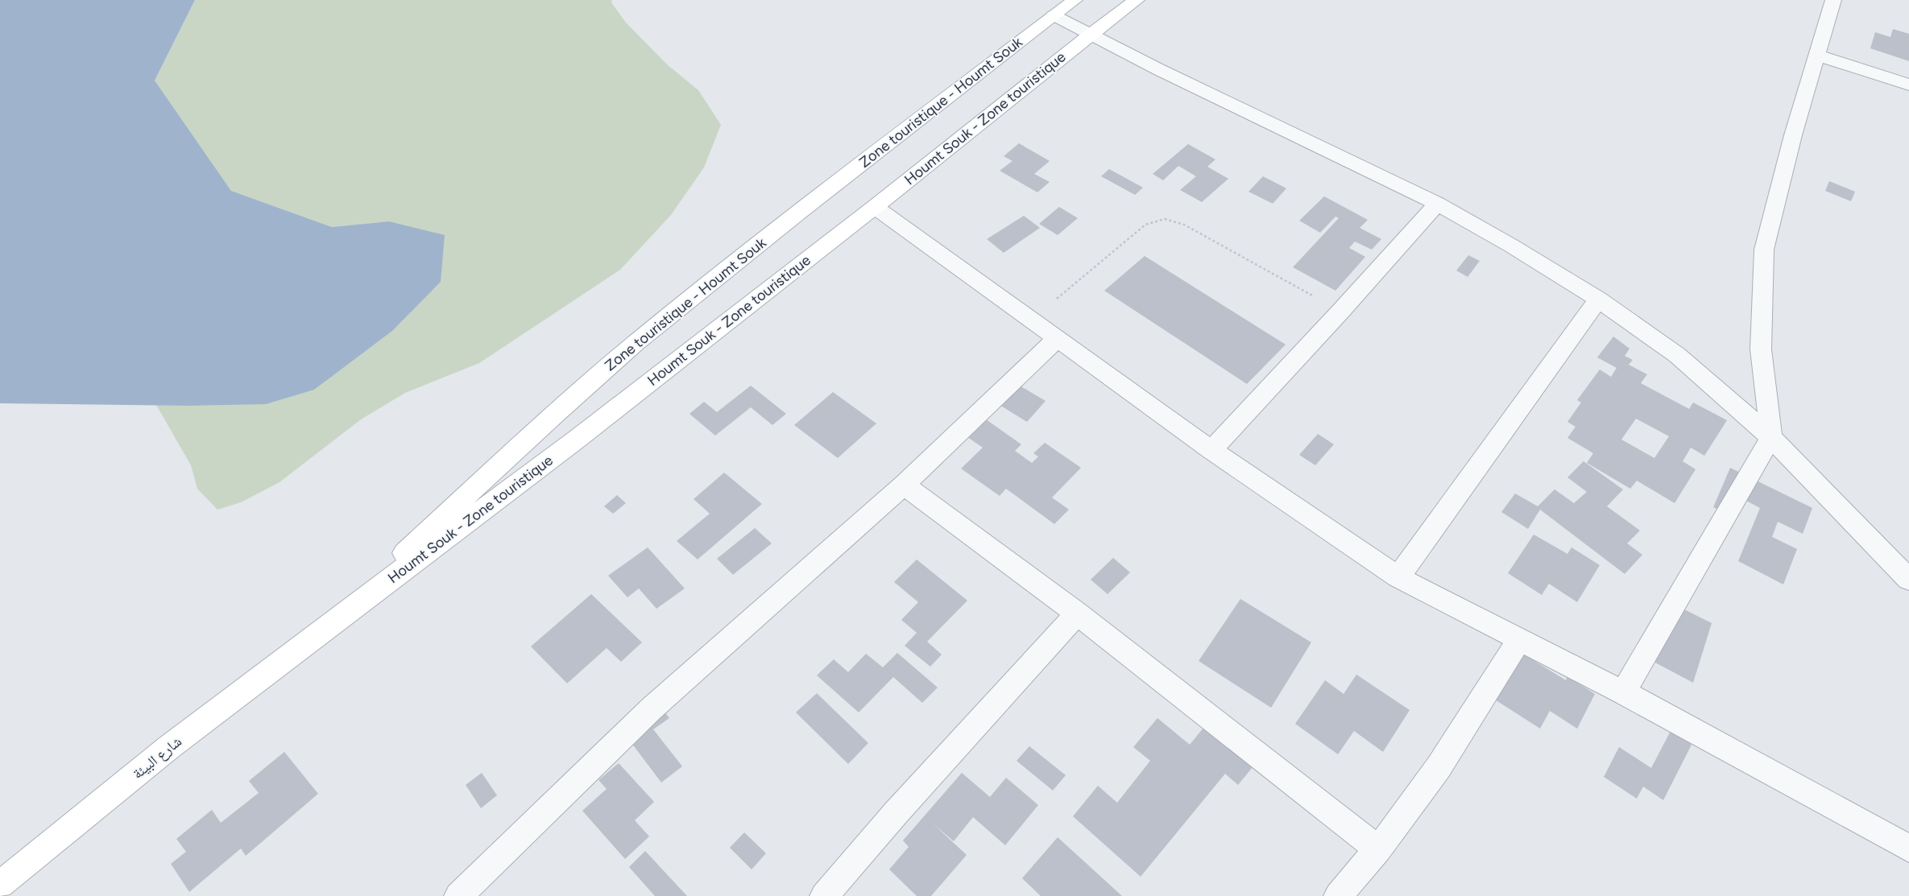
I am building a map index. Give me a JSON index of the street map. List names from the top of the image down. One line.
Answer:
{"streets":{"main road":["Zone touristique - Houmt Souk","Houmt Souk - Zone touristique","شارع البيئة"]},"crossings":[["Zone touristique - Houmt Souk","Houmt Souk - Zone touristique"],["Zone touristique - Houmt Souk","شارع البيئة"],["Houmt Souk - Zone touristique","شارع البيئة"]]}
